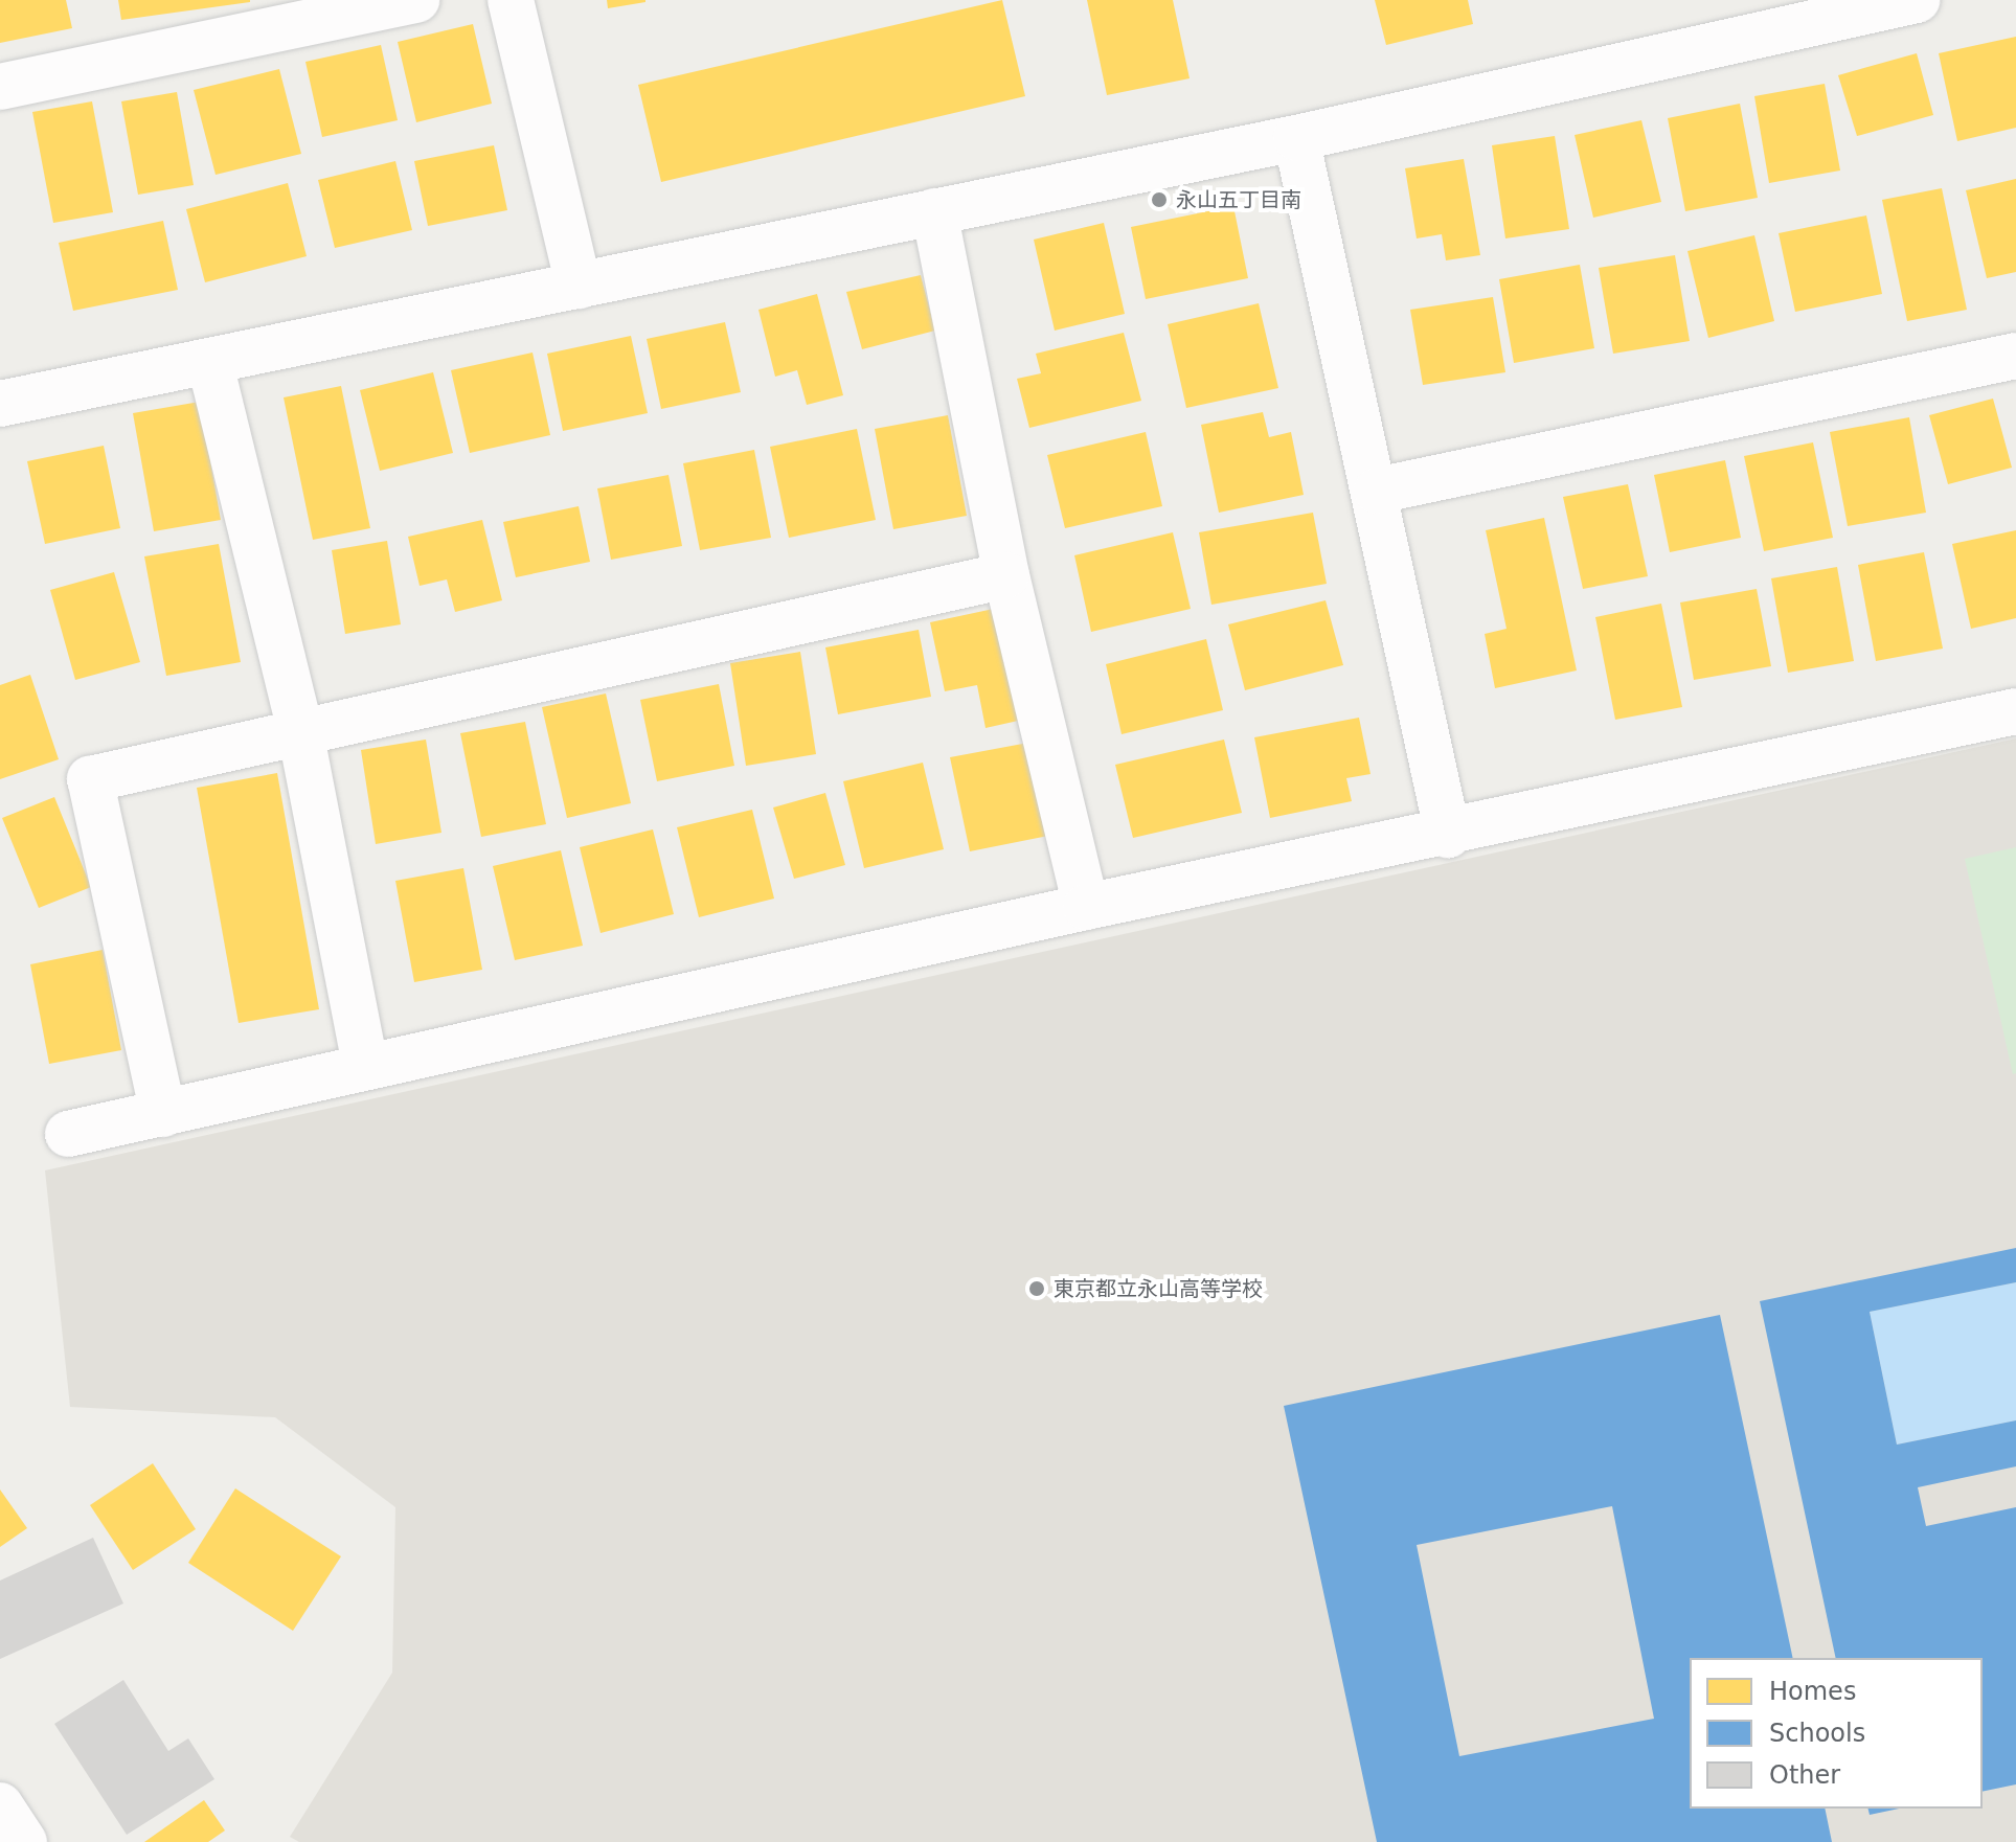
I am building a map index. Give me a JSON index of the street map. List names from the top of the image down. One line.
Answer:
{"places":["永山五丁目南","東京都立永山高等学校"],"legend":["Homes","Schools","Other"]}
